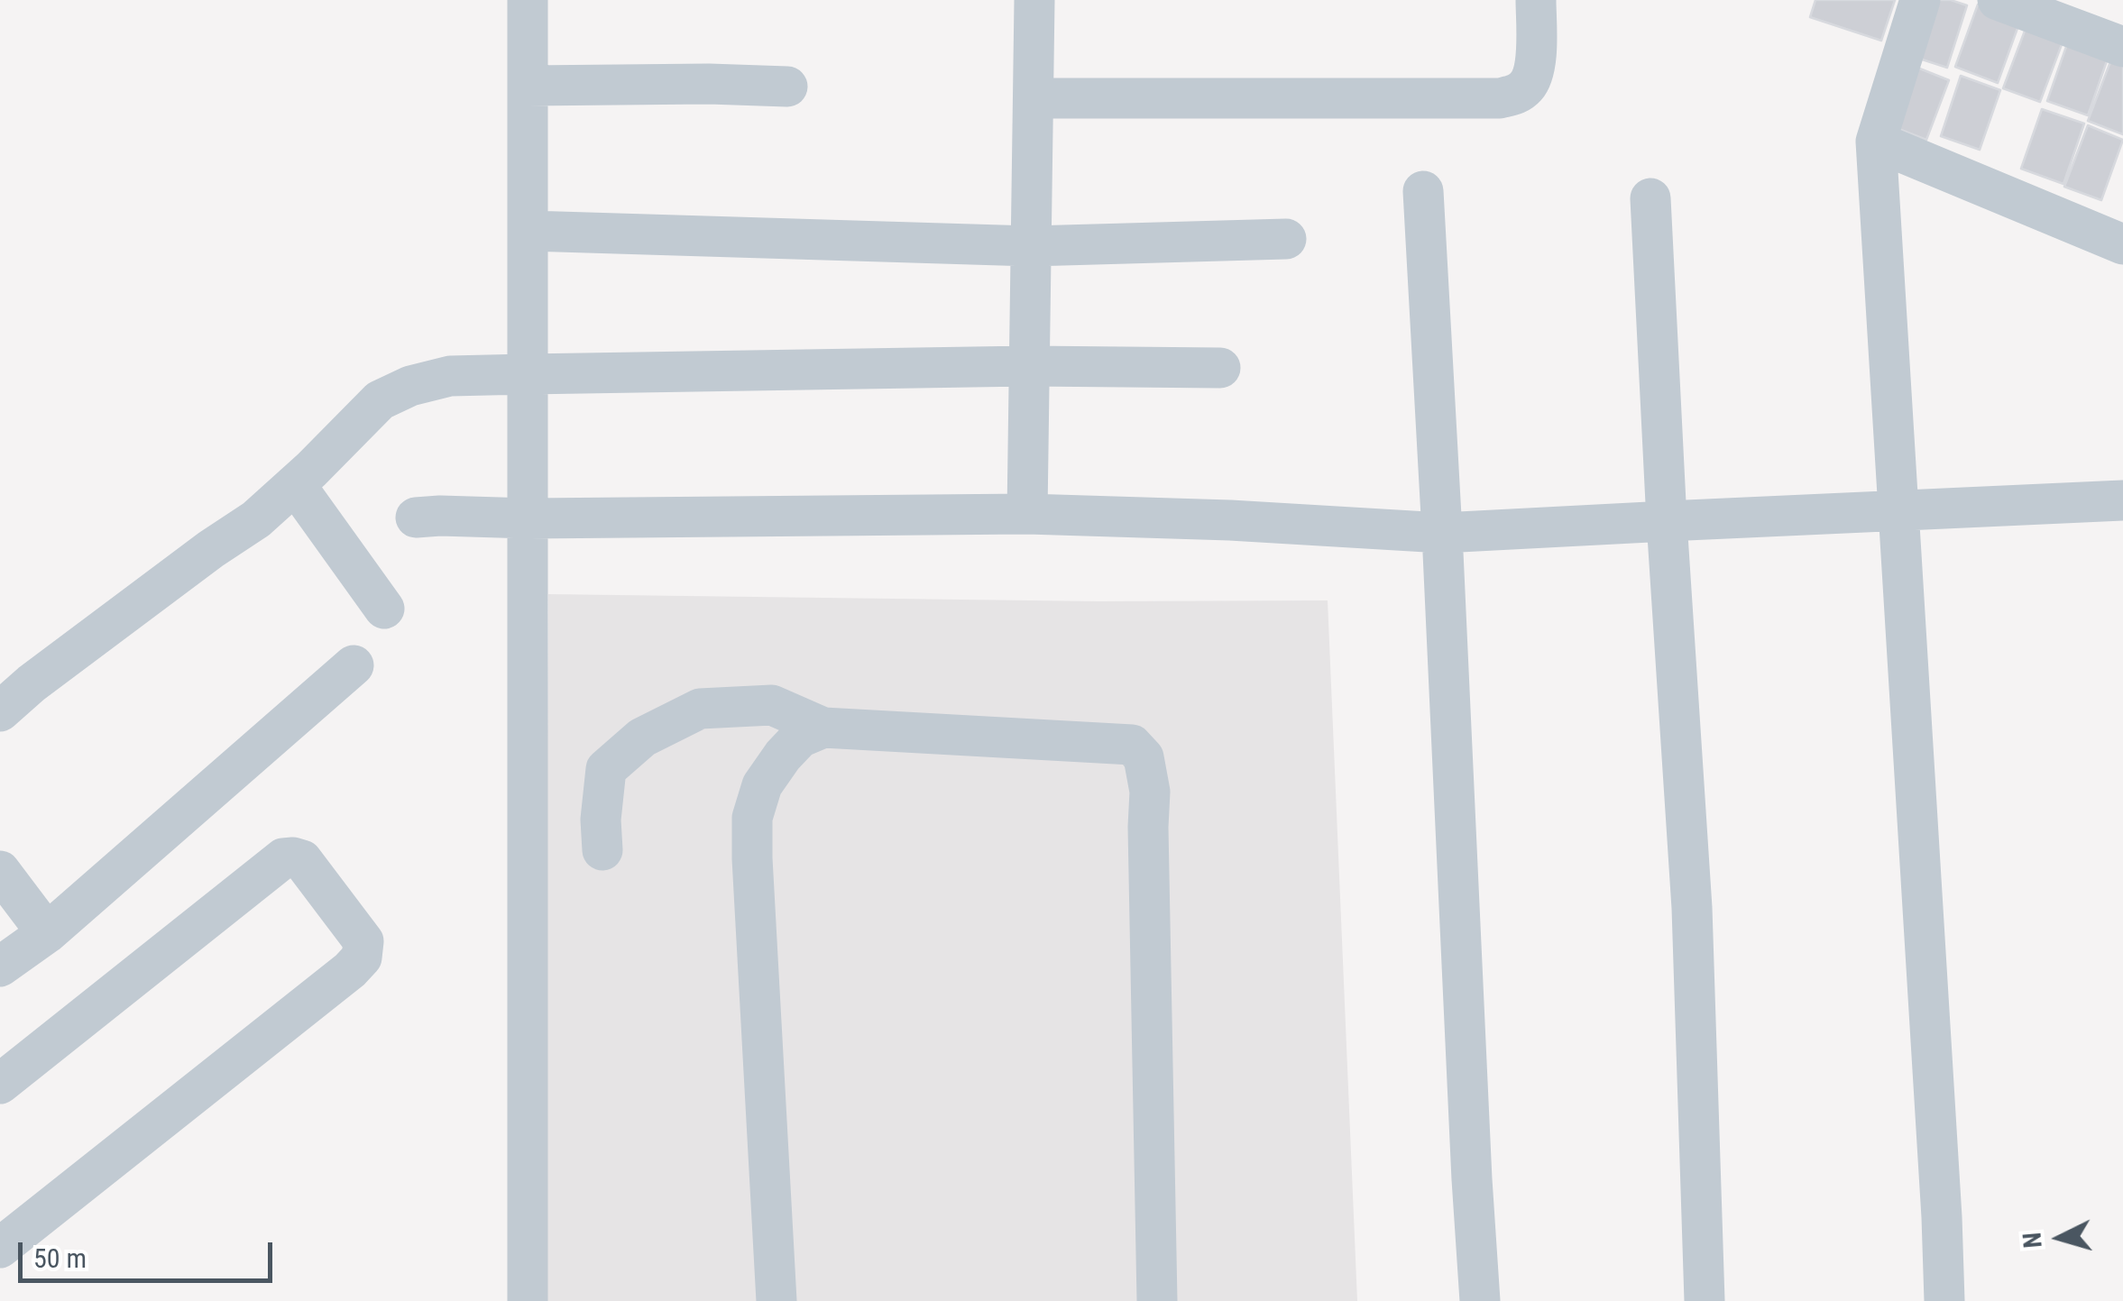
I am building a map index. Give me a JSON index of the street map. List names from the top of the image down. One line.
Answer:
{"scale_bar":"50 m","north":"left"}
